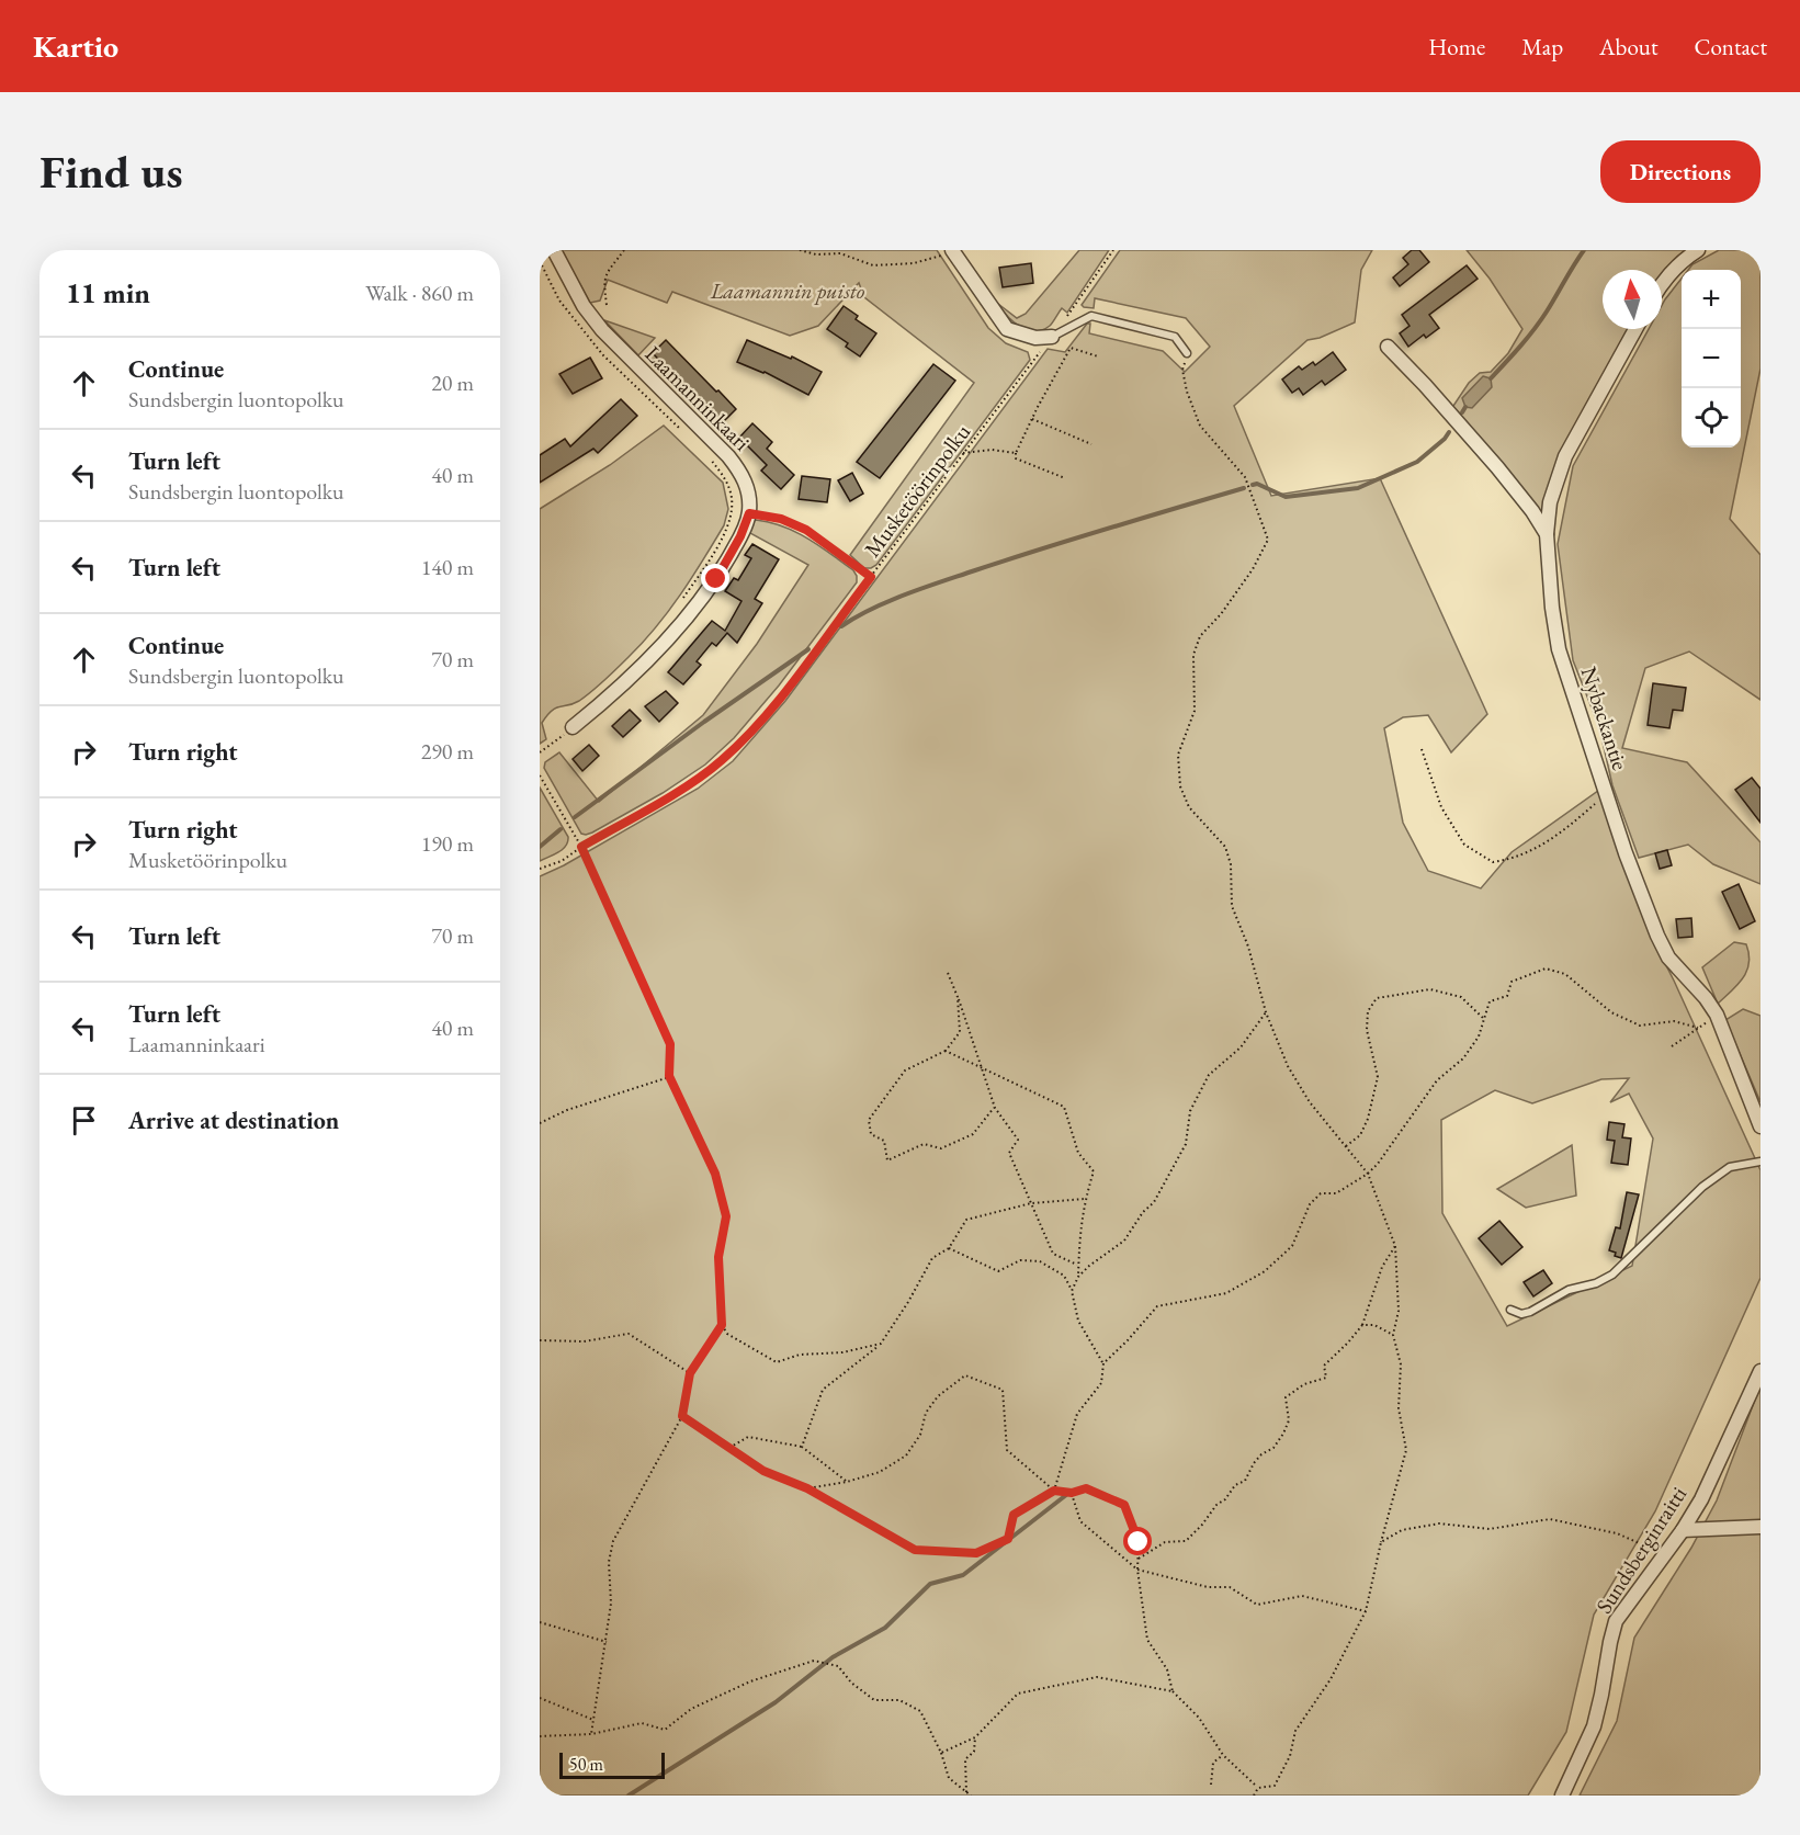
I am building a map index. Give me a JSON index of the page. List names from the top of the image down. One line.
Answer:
{"streets":{"street":["Laamanninkaari","Nybackantie","Sundsberginraitti"],"path":["Musketöörinpolku"]},"parks":["Laamannin puisto"],"scale_bar":"50 m","north":"top","page":{"header":"Kartio","nav":["Home","Map","About","Contact"],"buttons":"Directions","title":"Find us","heading":["11 min","Walk · 860 m"],"map_buttons":["+","−"],"list":[["Continue","Sundsbergin luontopolku","20 m"],["Turn left","Sundsbergin luontopolku","40 m"],["Turn left","140 m"],["Continue","Sundsbergin luontopolku","70 m"],["Turn right","290 m"],["Turn right","Musketöörinpolku","190 m"],["Turn left","70 m"],["Turn left","Laamanninkaari","40 m"],"Arrive at destination"],"scale":"50 m"}}
